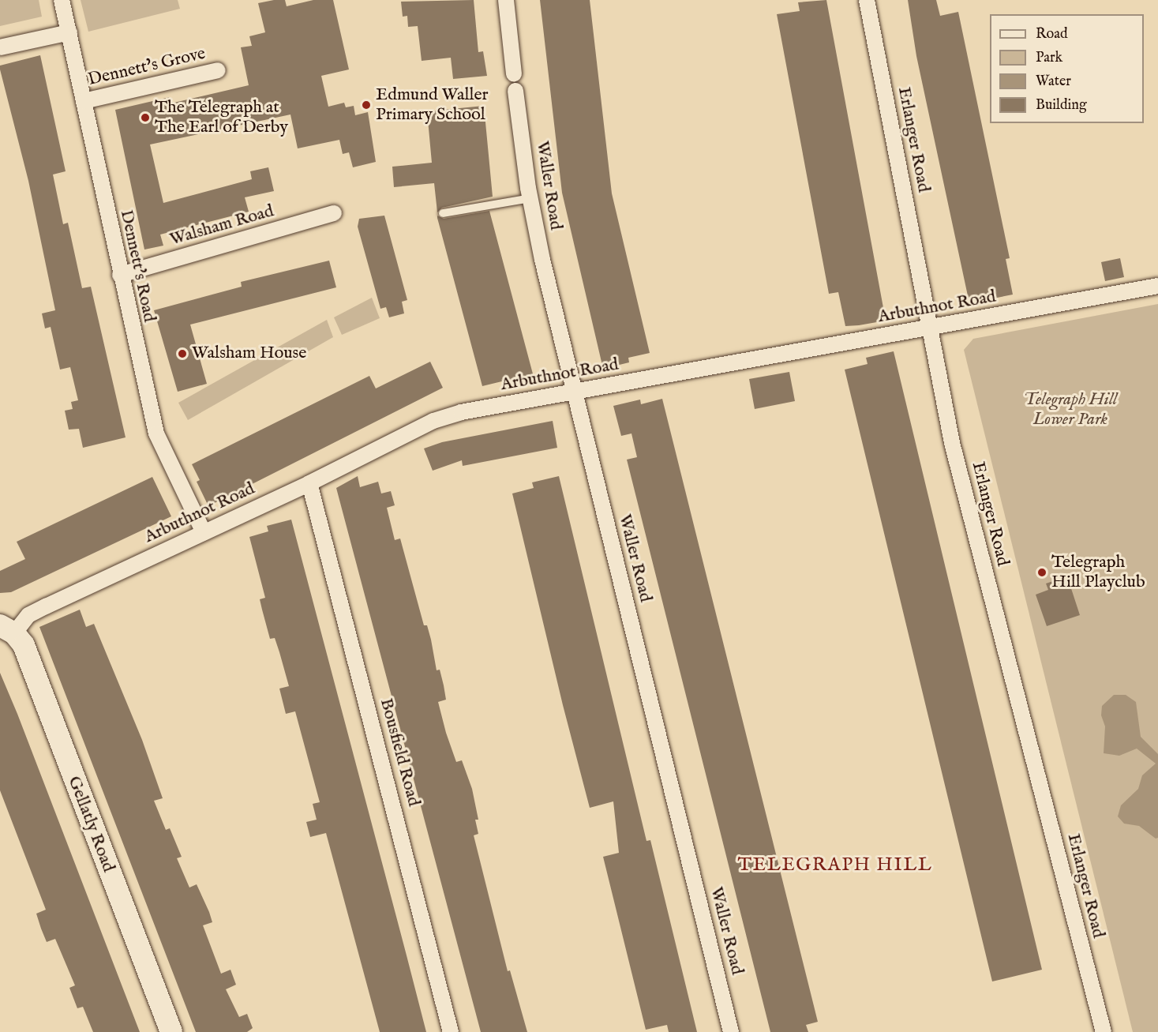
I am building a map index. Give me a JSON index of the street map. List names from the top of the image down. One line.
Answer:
{"streets":{"main road":["Gellatly Road"],"street":["Dennett's Grove","Erlanger Road","Waller Road","Walsham Road","Dennett's Road","Arbuthnot Road","Bousfield Road"]},"crossings":[["Dennett's Grove","Dennett's Road"],["Erlanger Road","Arbuthnot Road"],["Waller Road","Arbuthnot Road"],["Walsham Road","Dennett's Road"],["Dennett's Road","Arbuthnot Road"],["Arbuthnot Road","Bousfield Road"],["Arbuthnot Road","Gellatly Road"]],"districts":["TELEGRAPH HILL"],"parks":["Telegraph Hill Lower Park"],"places":["Edmund Waller Primary School","The Telegraph at The Earl of Derby","Walsham House","Telegraph Hill Playclub"],"legend":["Road","Park","Water","Building"]}
